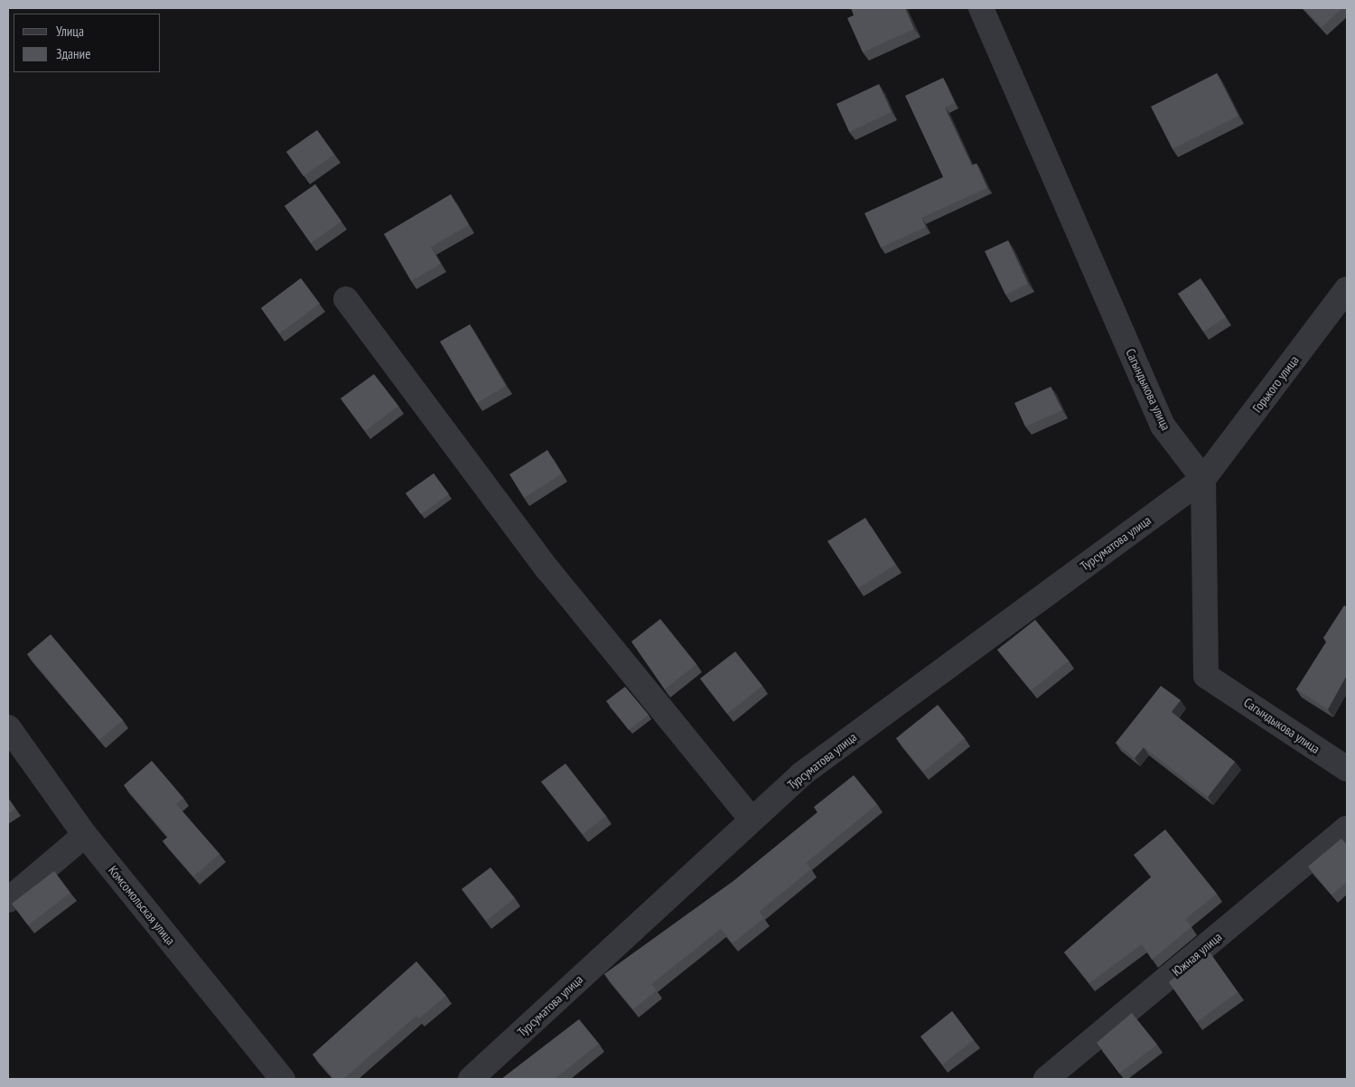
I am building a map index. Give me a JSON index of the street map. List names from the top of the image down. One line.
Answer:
{"streets":{"street":["Горького улица","Сагындыкова улица","Турсуматова улица","Комсомольская улица","Южная улица"]},"crossings":[["Горького улица","Сагындыкова улица"],["Горького улица","Турсуматова улица"],["Сагындыкова улица","Турсуматова улица"]],"legend":["Улица","Здание"]}
